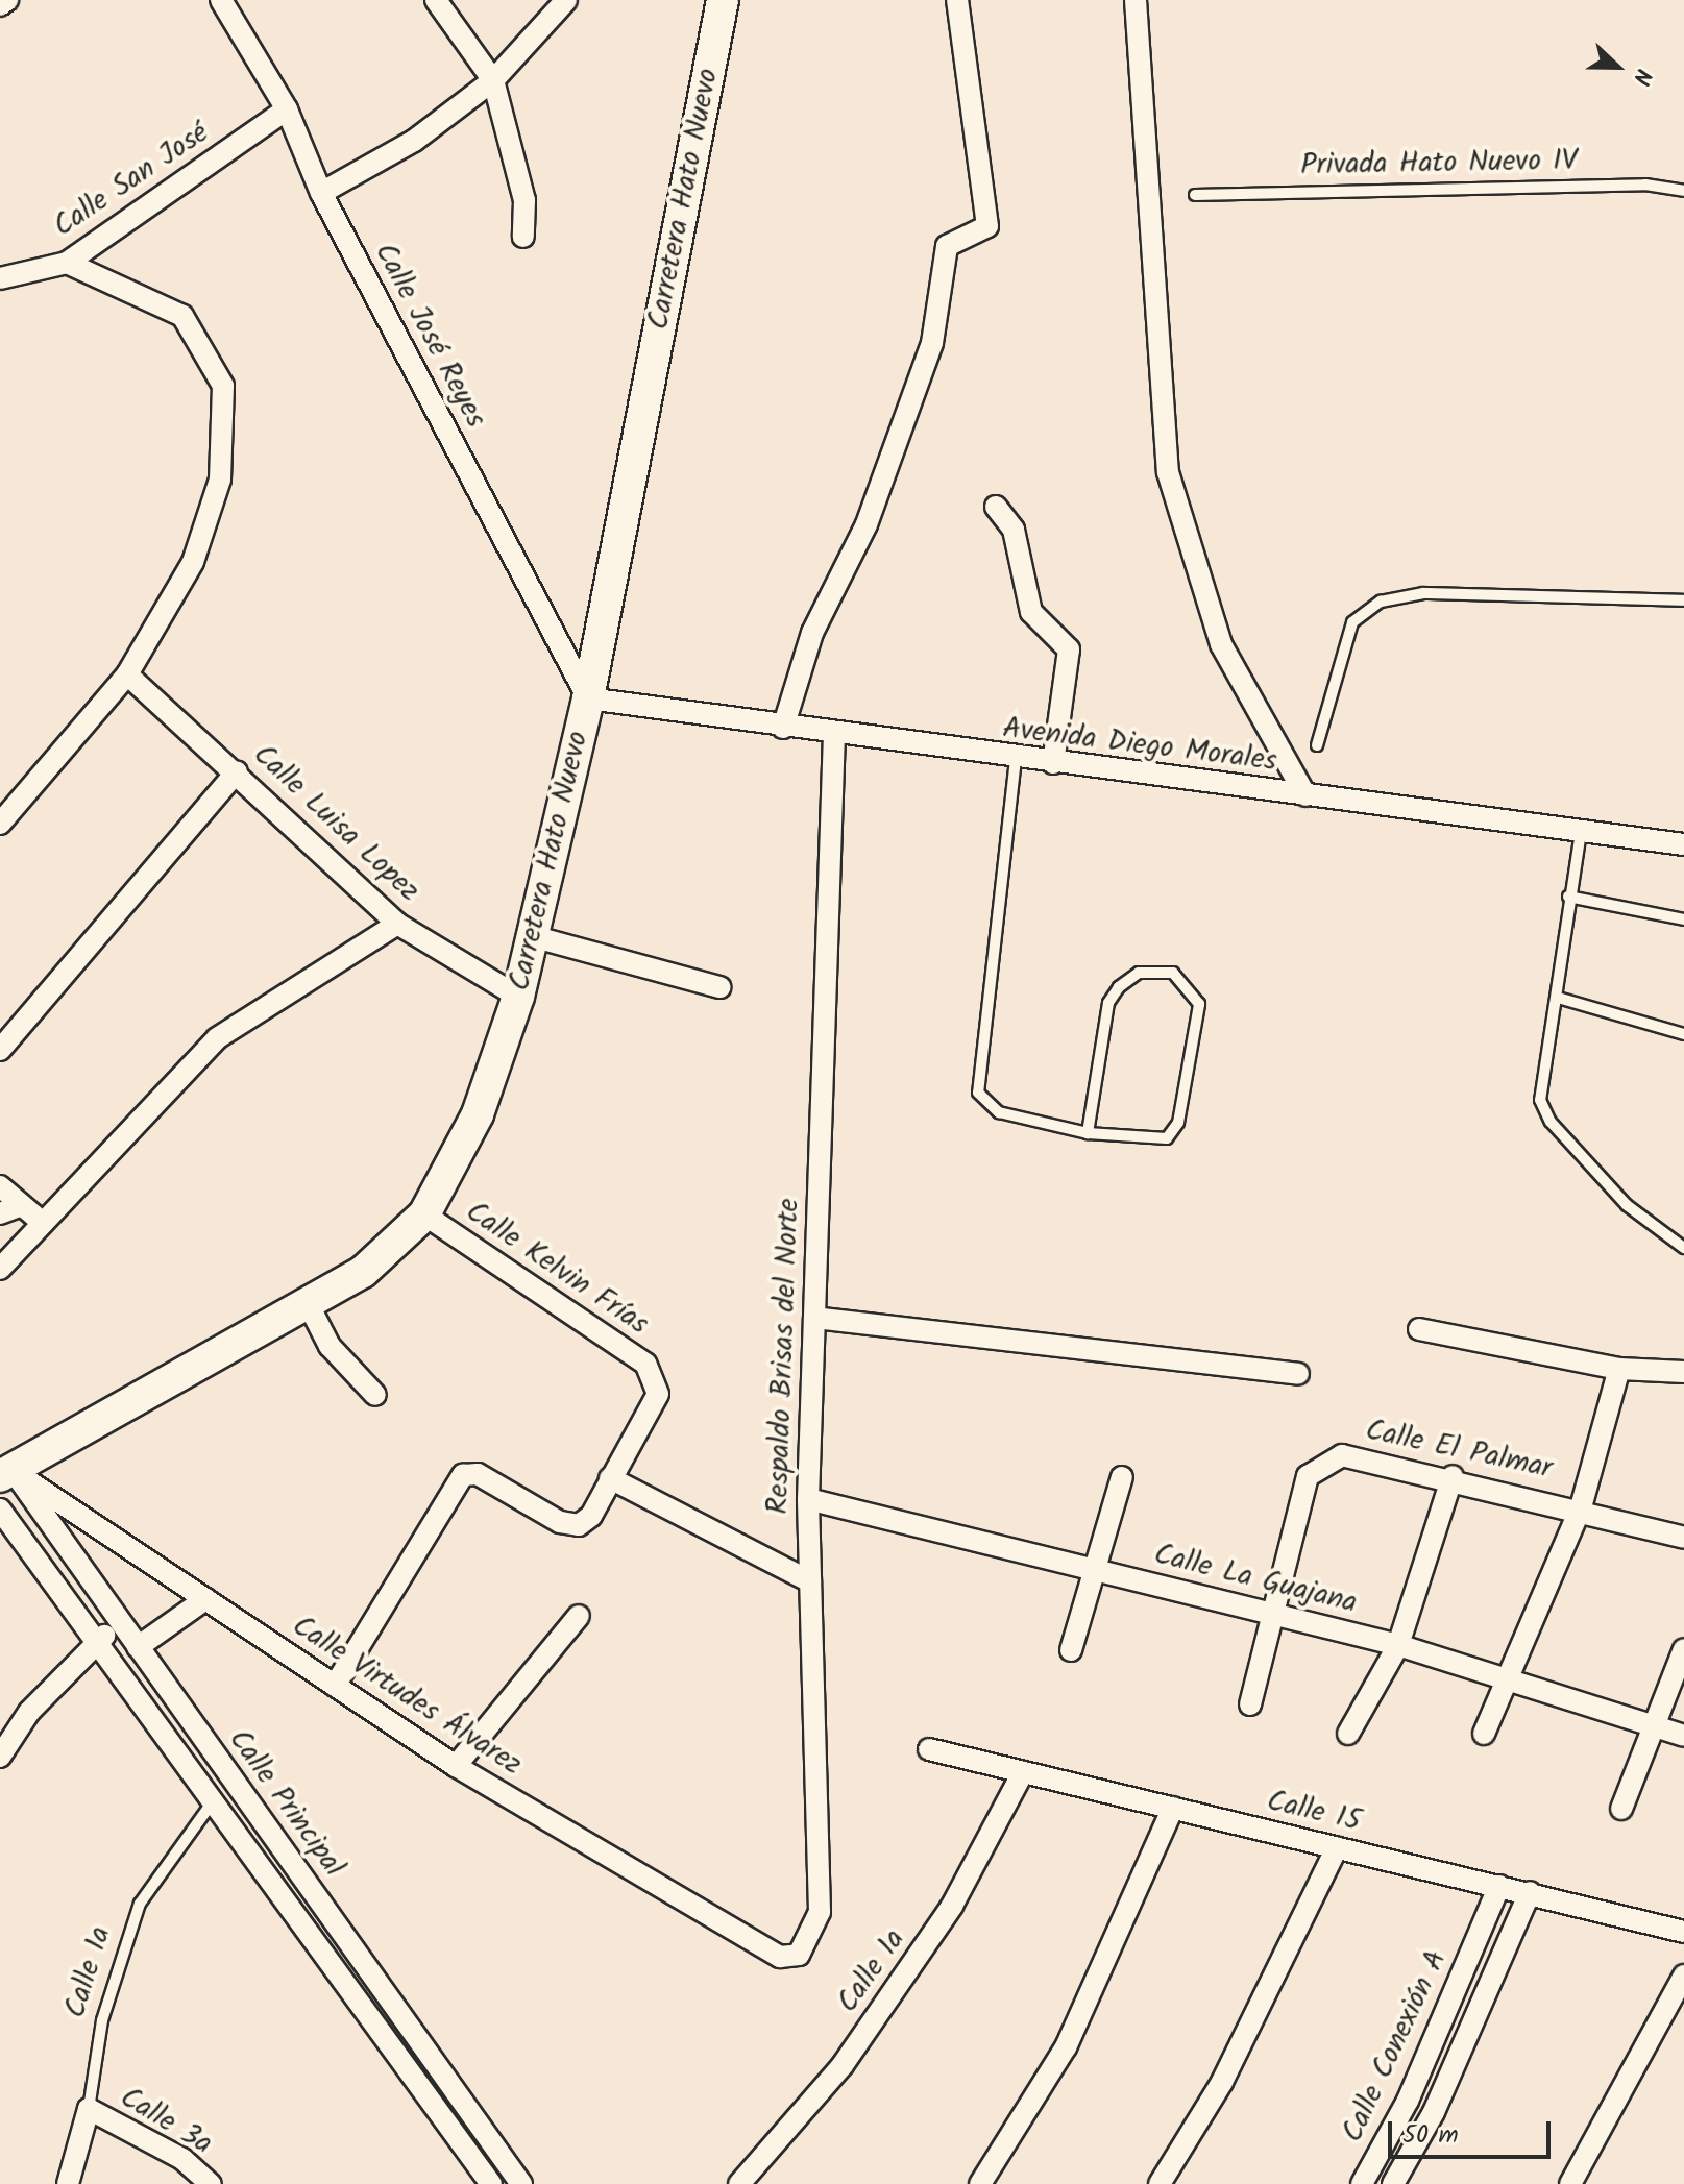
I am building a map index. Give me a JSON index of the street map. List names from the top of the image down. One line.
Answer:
{"streets":{"main road":["Carretera Hato Nuevo"],"street":["Calle San José","Calle José Reyes","Avenida Diego Morales","Calle Luisa Lopez","Calle Kelvin Frías","Respaldo Brisas del Norte","Calle El Palmar","Calle La Guajana","Calle Virtudes Álvarez","Calle Principal","Calle 15","Calle 1a","Calle Conexión A","Calle 3a"],"lane":["Privada Hato Nuevo IV"]},"crossings":[["Calle San José","Calle José Reyes"],["Carretera Hato Nuevo","Calle José Reyes"],["Carretera Hato Nuevo","Avenida Diego Morales"],["Carretera Hato Nuevo","Calle Luisa Lopez"],["Carretera Hato Nuevo","Calle Kelvin Frías"],["Carretera Hato Nuevo","Calle Virtudes Álvarez"],["Carretera Hato Nuevo","Calle Principal"],["Calle José Reyes","Avenida Diego Morales"],["Avenida Diego Morales","Respaldo Brisas del Norte"],["Calle Kelvin Frías","Calle Virtudes Álvarez"],["Respaldo Brisas del Norte","Calle La Guajana"],["Respaldo Brisas del Norte","Calle Virtudes Álvarez"],["Calle El Palmar","Calle La Guajana"],["Calle Virtudes Álvarez","Calle Principal"],["Calle Principal","Calle 1a"],["Calle 15","Calle 1a"],["Calle 15","Calle Conexión A"],["Calle 1a","Calle 3a"]],"scale_bar":"50 m","north":"right"}
